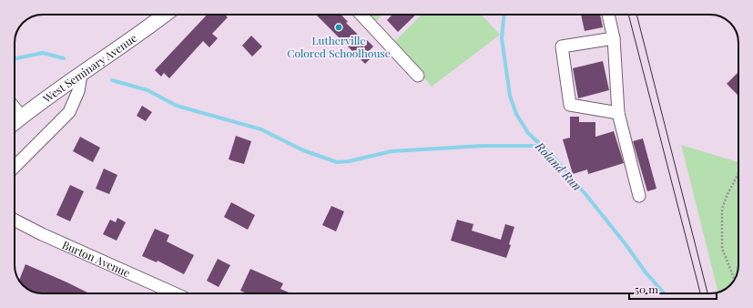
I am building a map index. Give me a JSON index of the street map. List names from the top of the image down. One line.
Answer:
{"streets":{"main road":["West Seminary Avenue"],"street":["Burton Avenue"]},"water":["Roland Run"],"places":["Lutherville Colored Schoolhouse"],"scale_bar":"50 m"}
